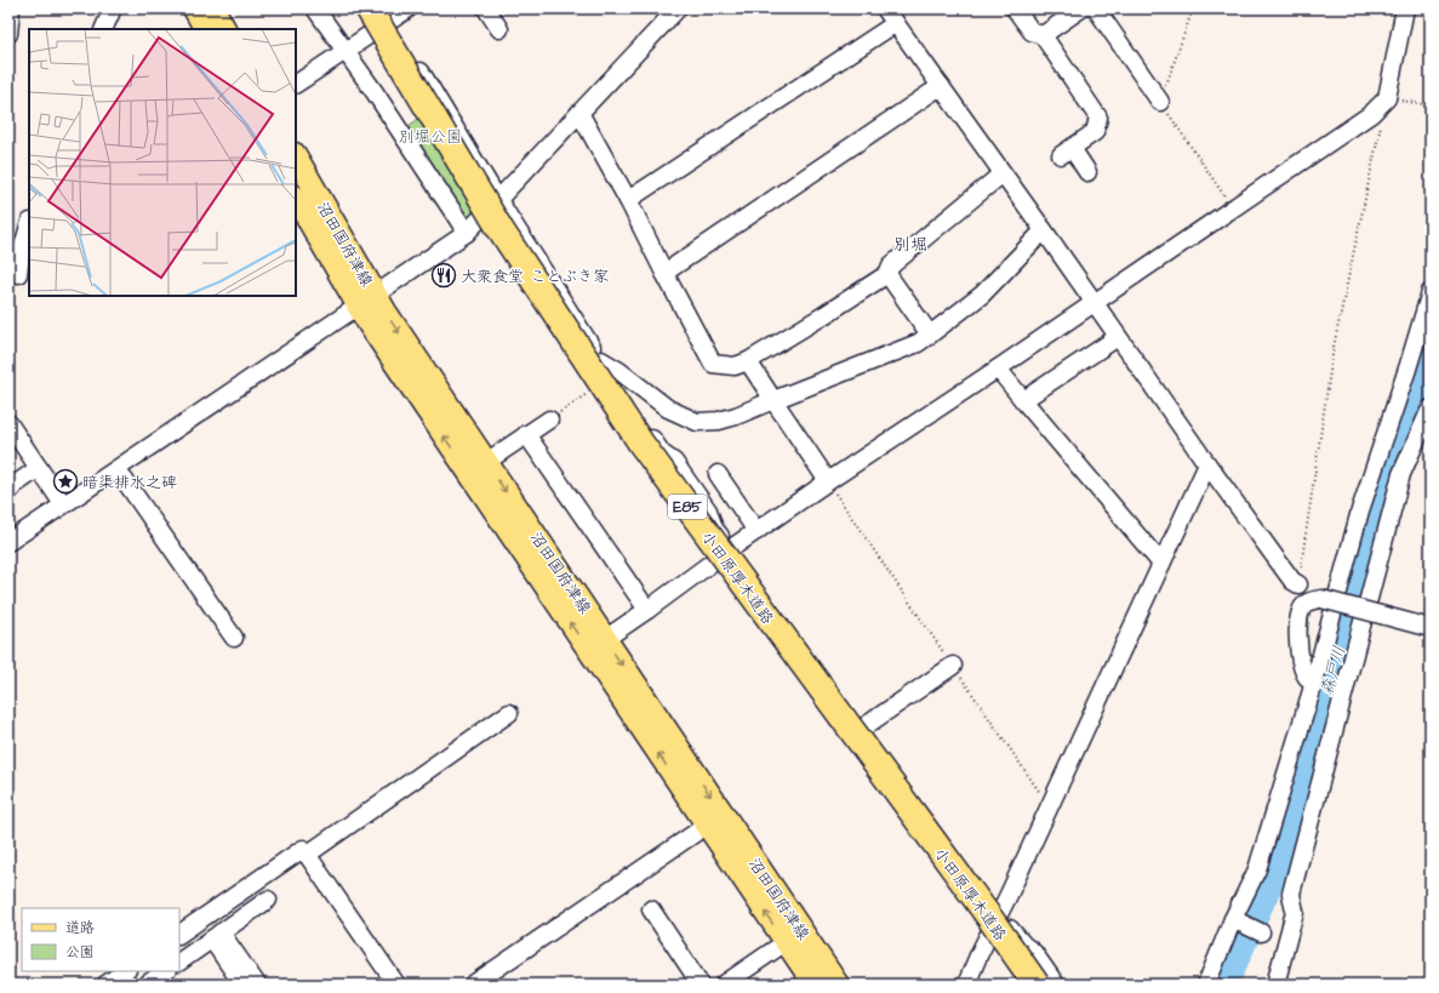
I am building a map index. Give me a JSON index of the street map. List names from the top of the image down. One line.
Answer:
{"streets":{"highway":["E85","小田原厚木道路"],"main road":["沼田国府津線"]},"districts":["別堀"],"water":["森戸川"],"parks":["別堀公園"],"places":{"restaurant":["大衆食堂 ことぶき家"],"place":["暗渠排水之碑"]},"legend":["道路","公園"]}
